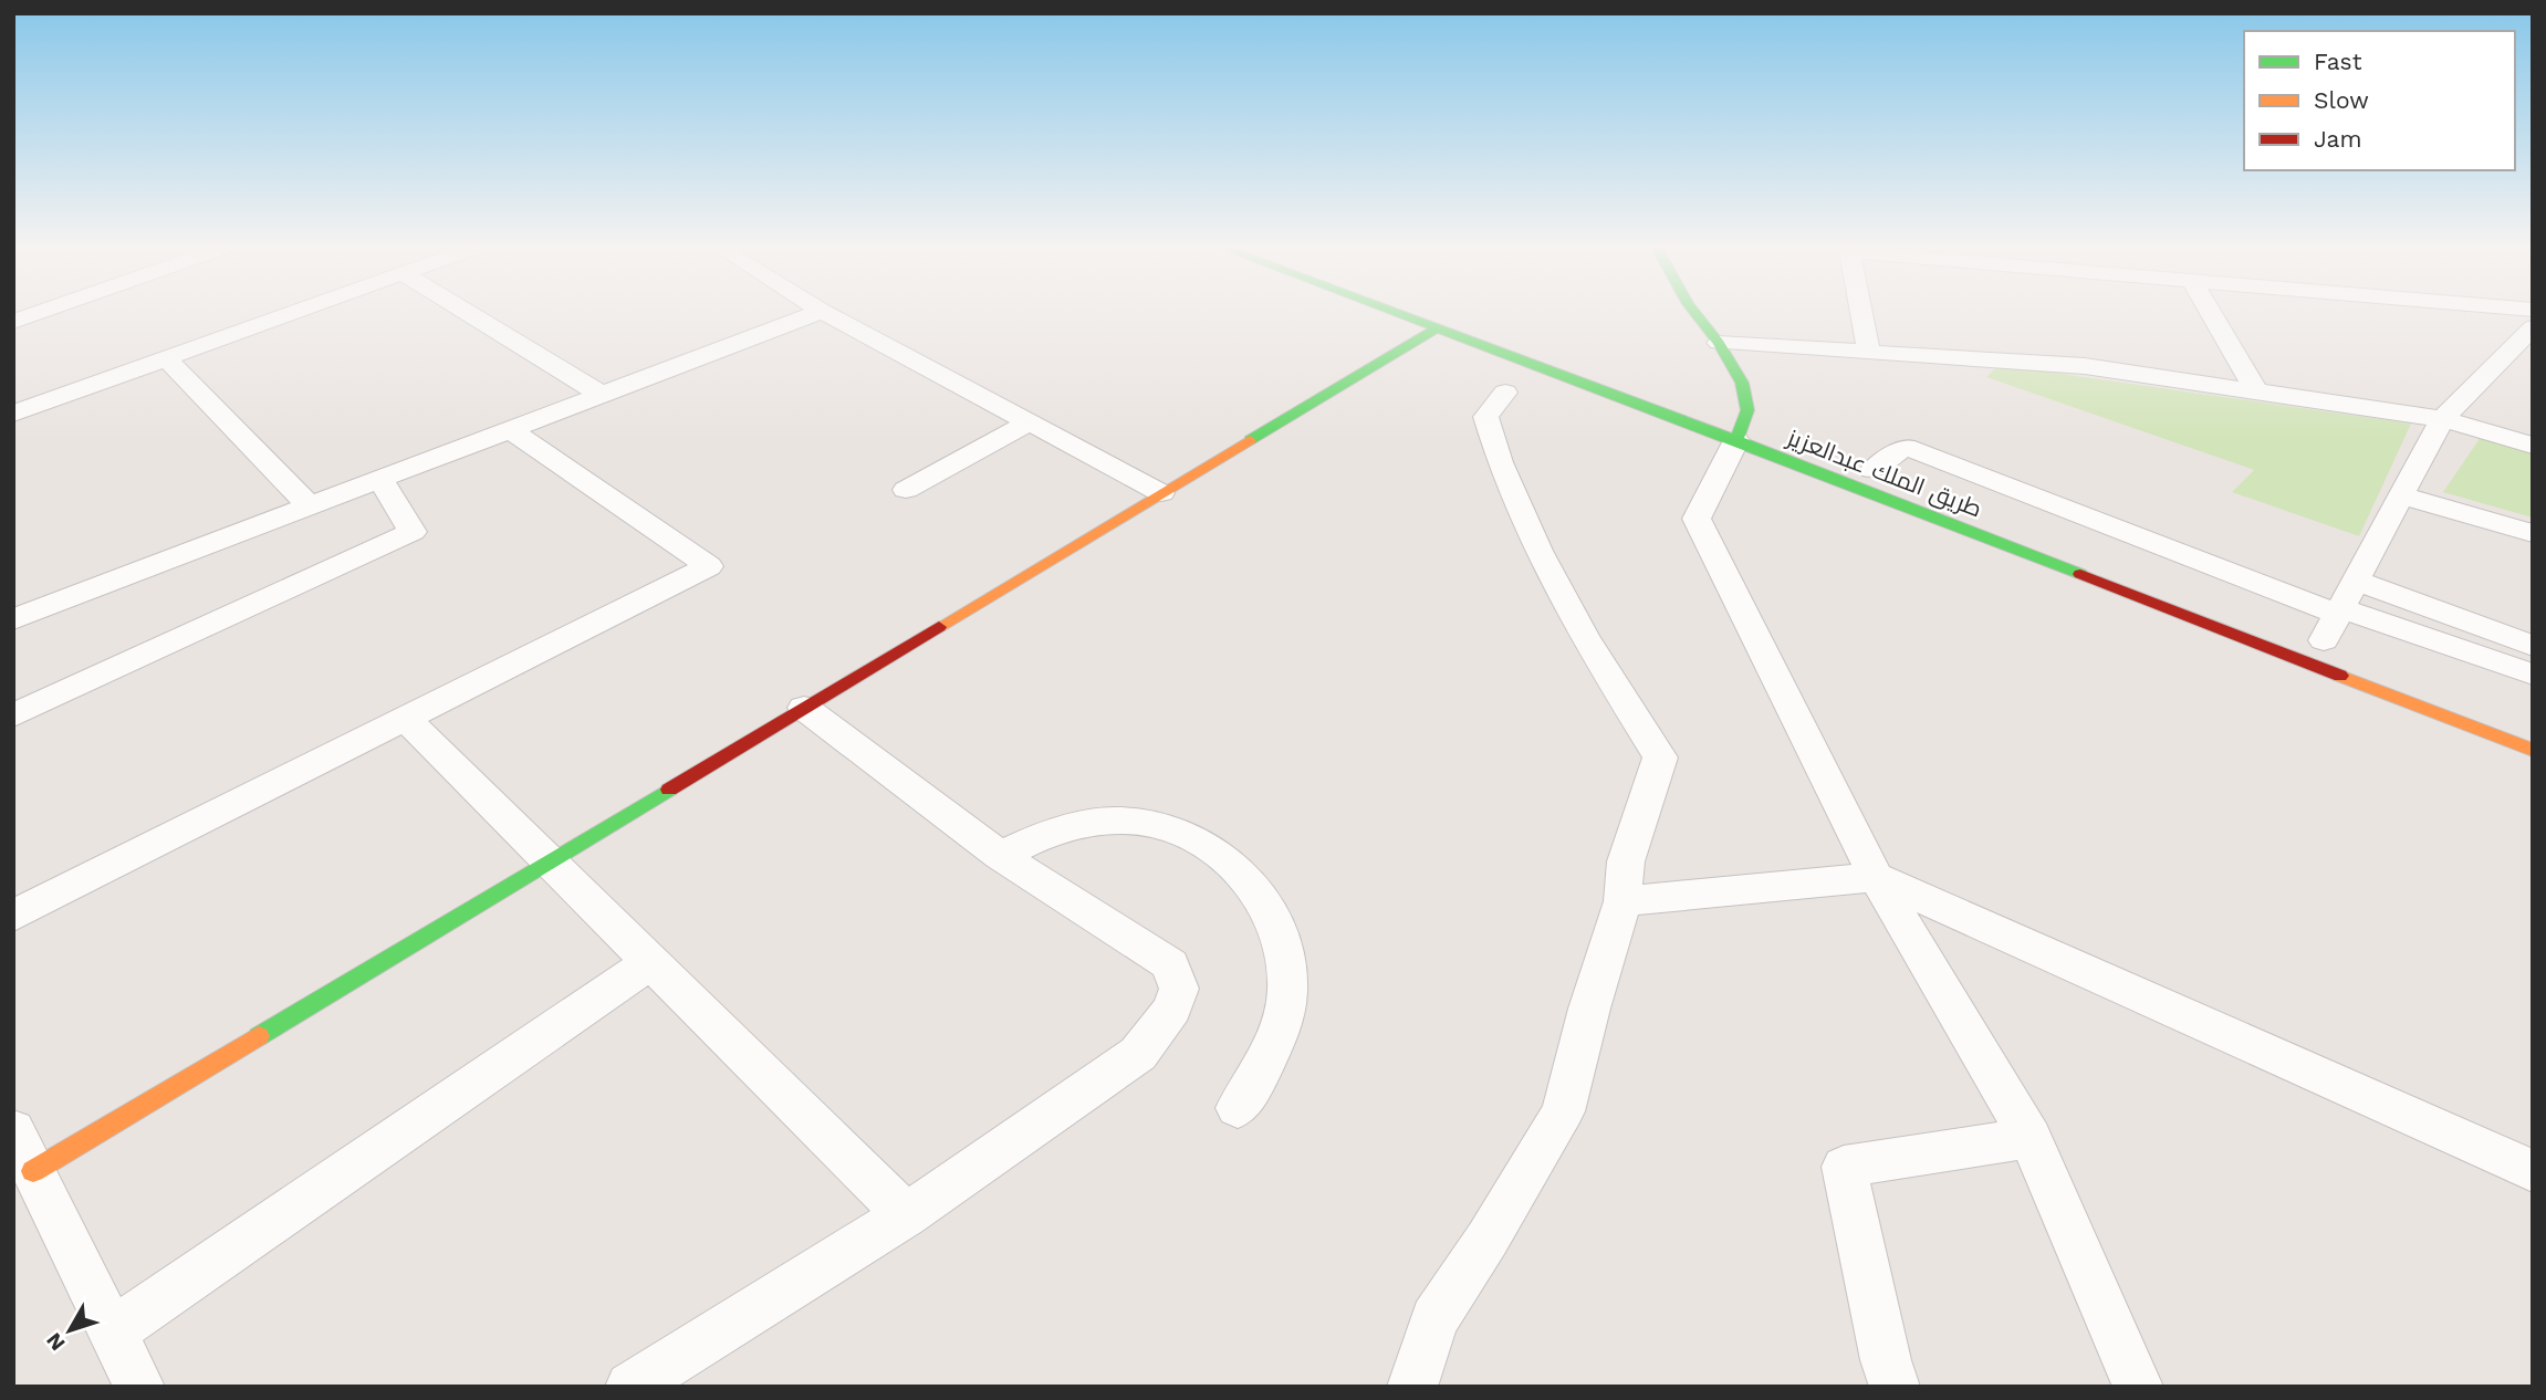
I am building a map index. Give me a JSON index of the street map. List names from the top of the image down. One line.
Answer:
{"streets":{"main road":["طريق الملك عبدالعزيز"]},"legend":["Fast","Slow","Jam"],"north":"bottom left"}
